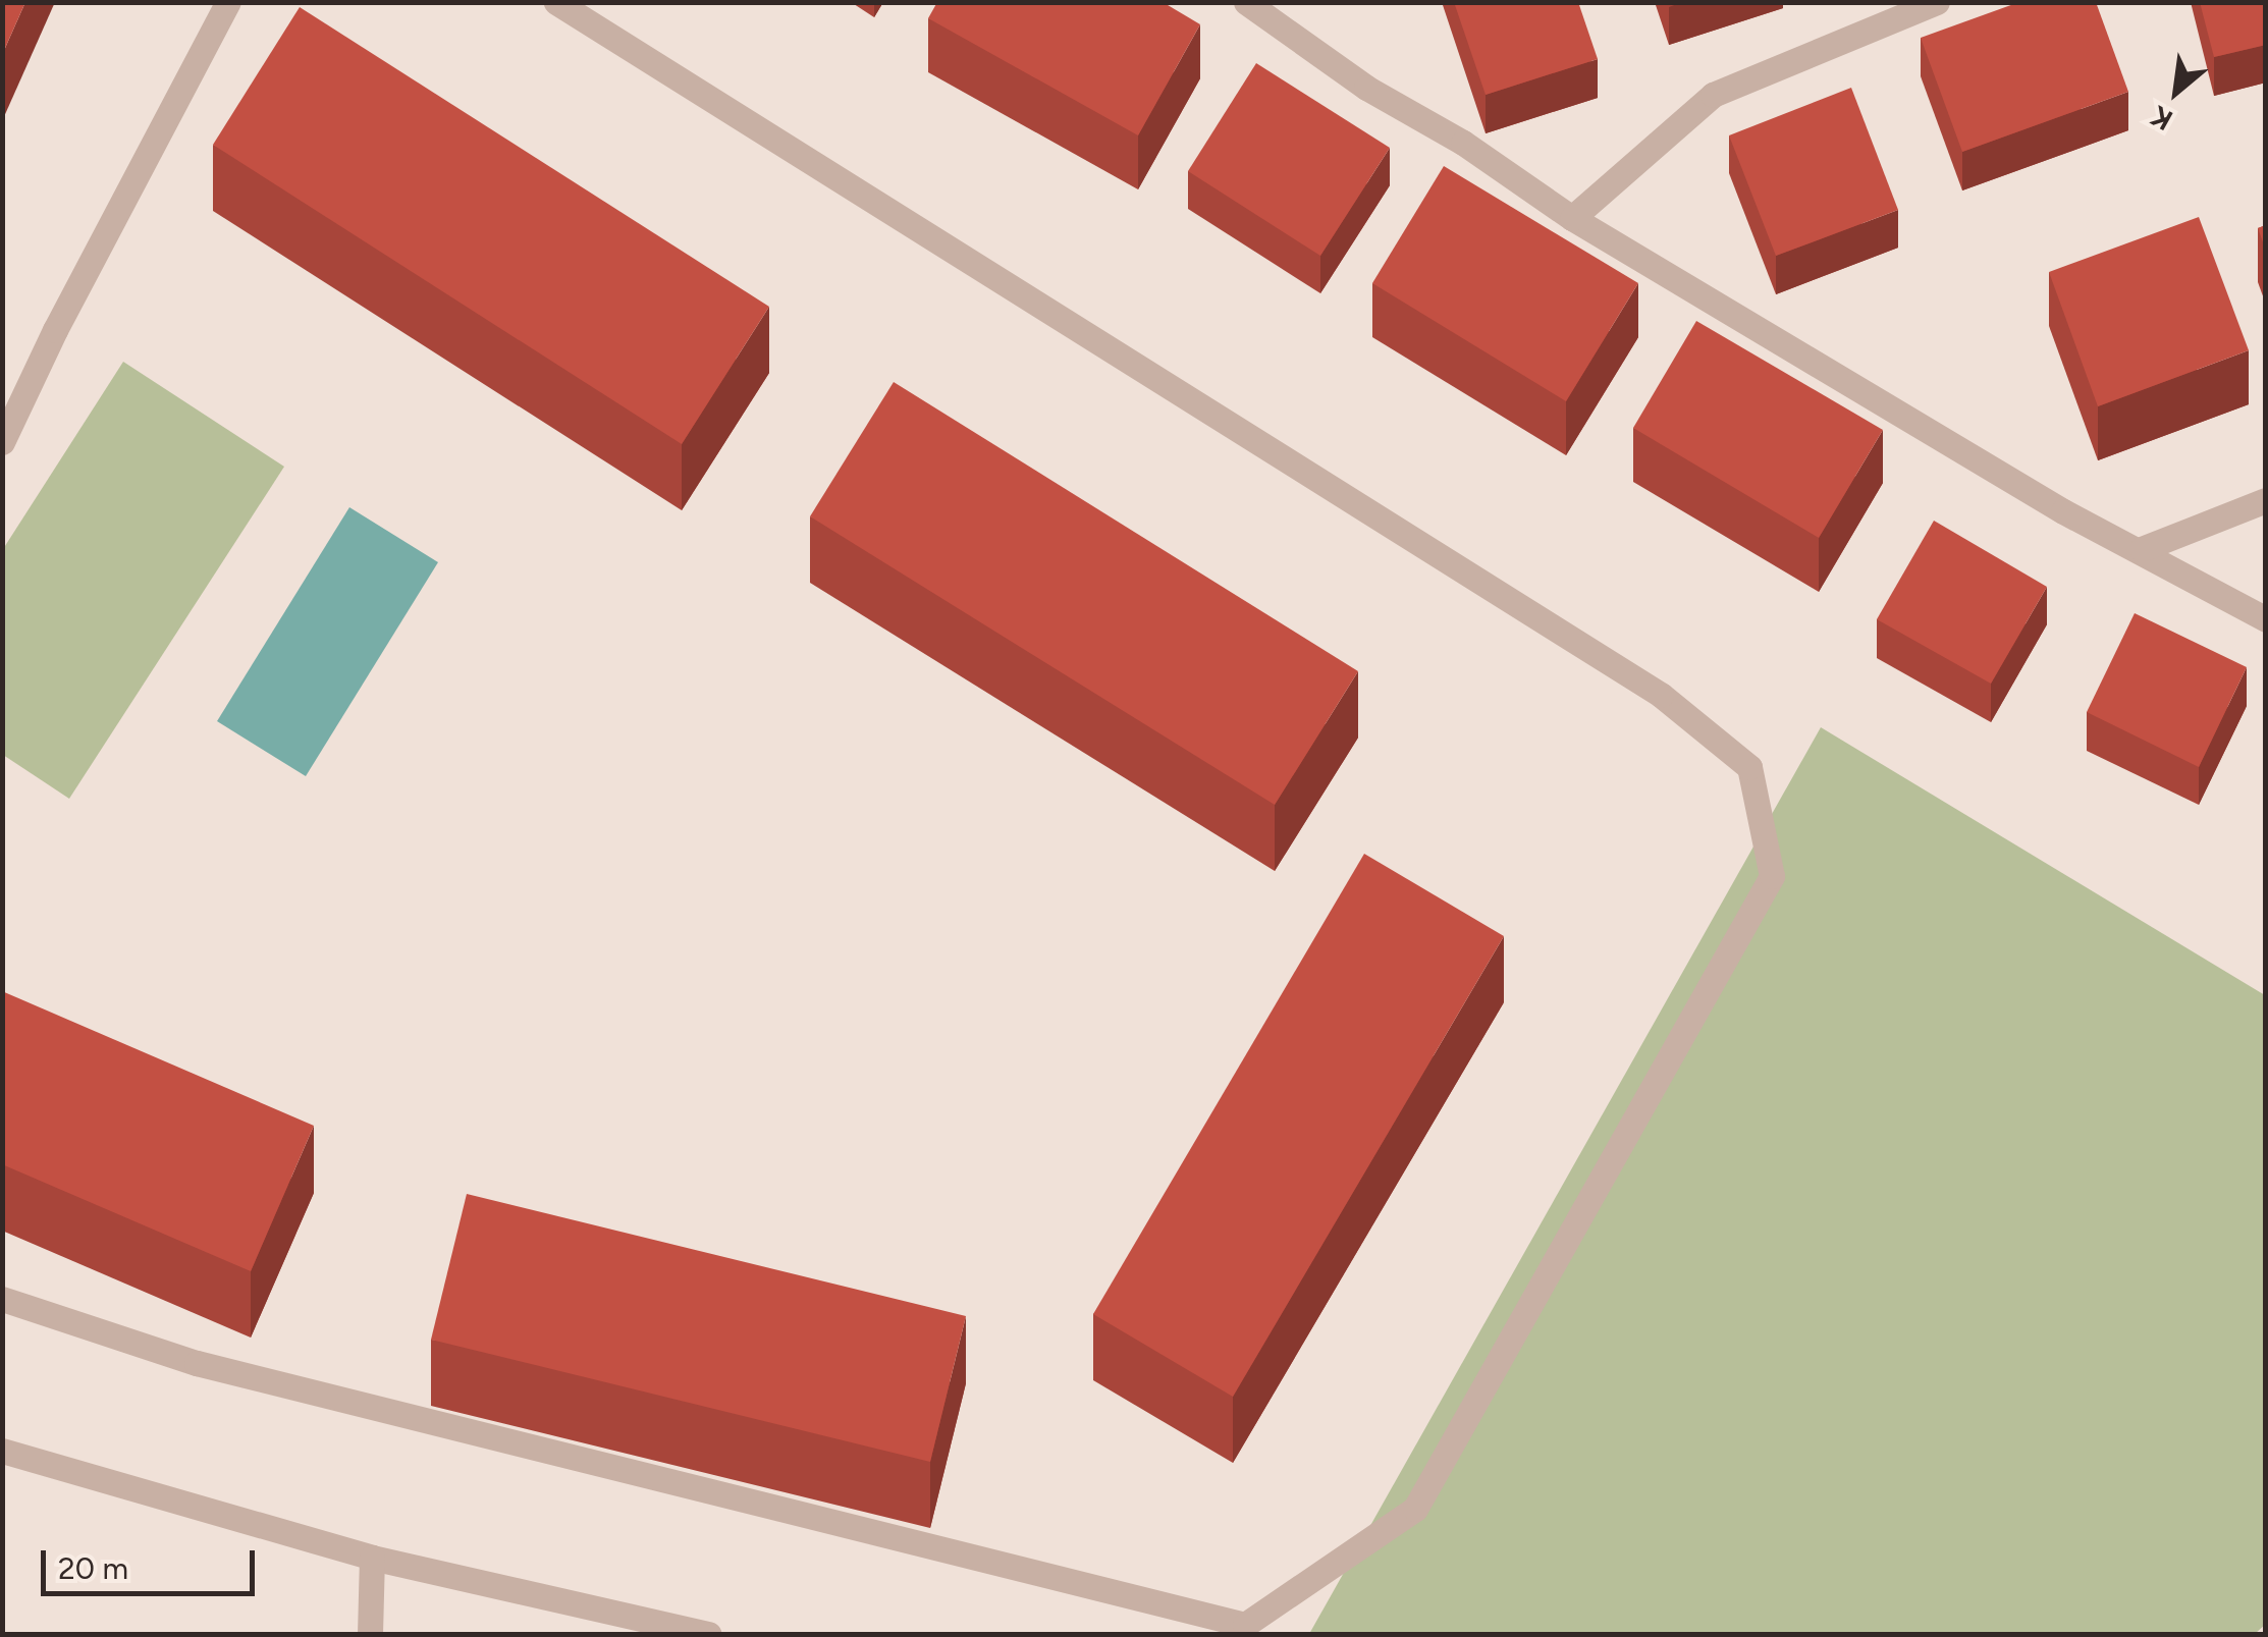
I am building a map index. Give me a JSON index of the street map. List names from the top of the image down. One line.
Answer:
{"scale_bar":"20 m","north":"bottom left"}
